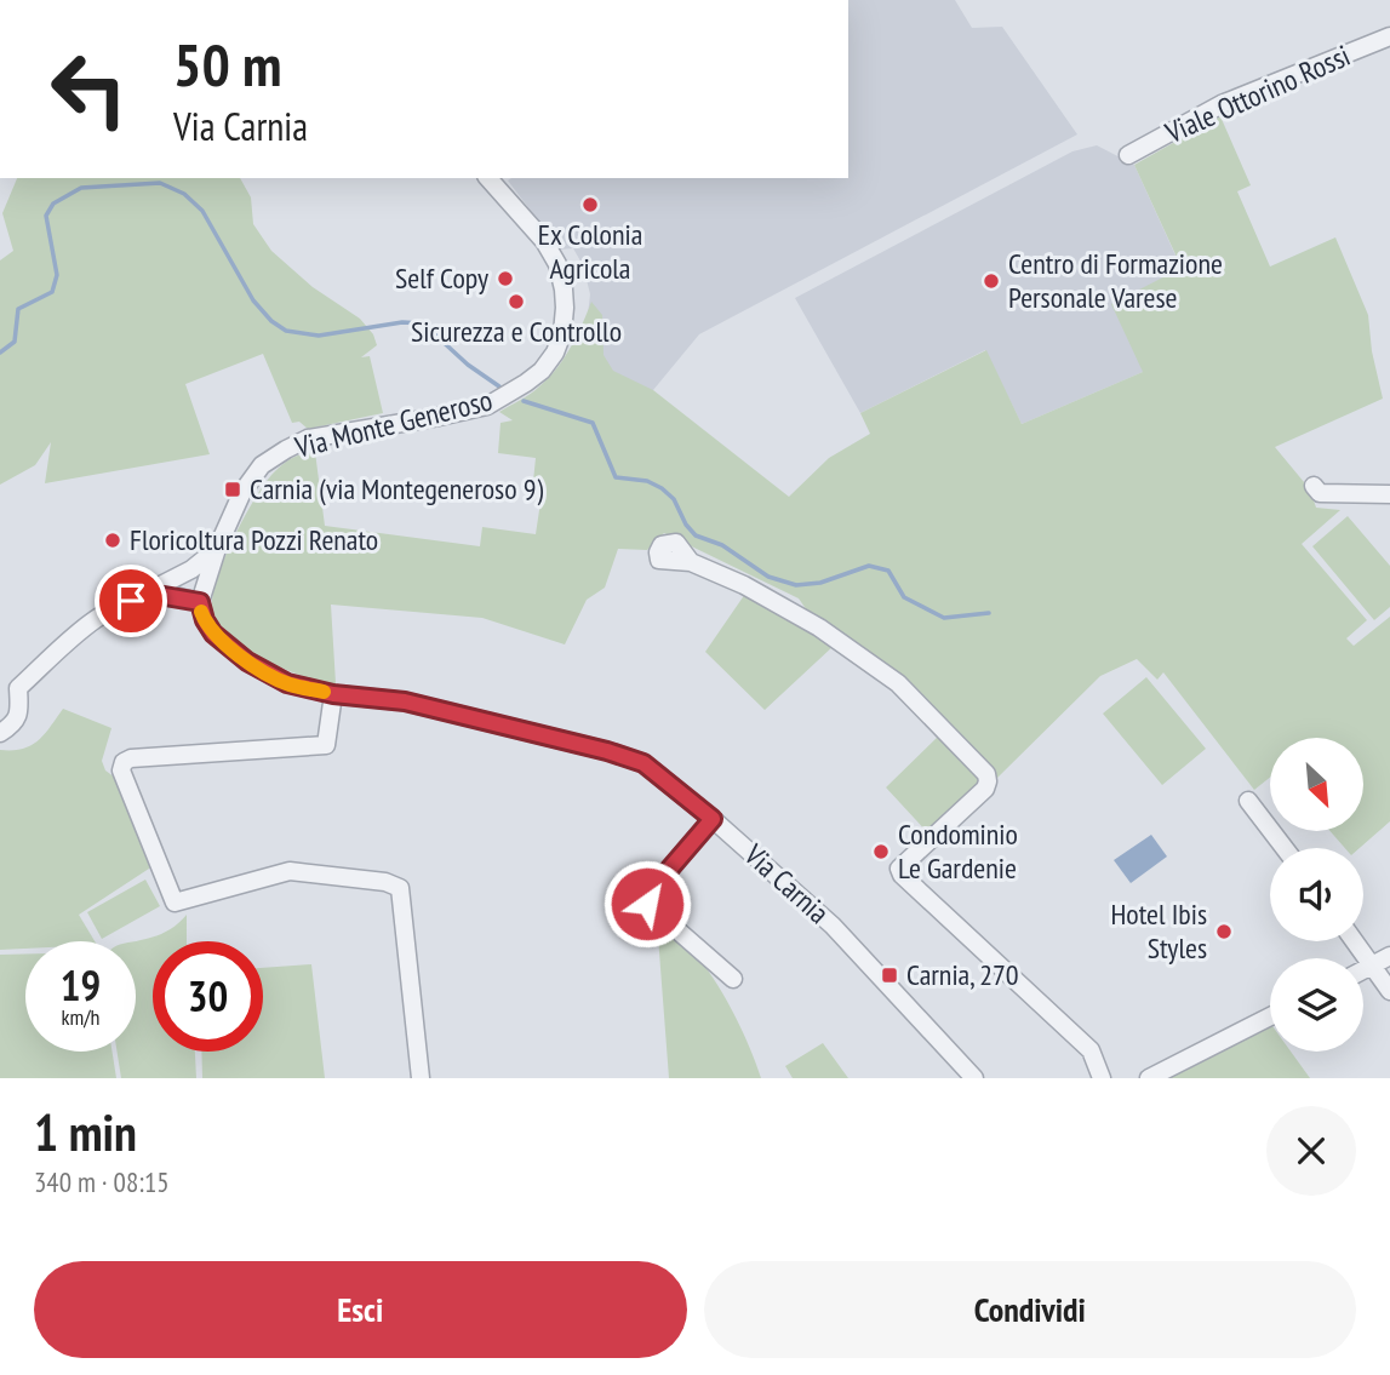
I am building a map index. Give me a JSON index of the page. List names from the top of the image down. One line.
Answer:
{"streets":{"street":["Viale Ottorino Rossi","Via Monte Generoso","Via Carnia"]},"crossings":[["Via Monte Generoso","Via Carnia"]],"places":{"other":["Ex Colonia Agricola","Self Copy","Centro di Formazione Personale Varese","Sicurezza e Controllo","Floricoltura Pozzi Renato","Condominio Le Gardenie","Hotel Ibis Styles"],"transit":["Carnia (via Montegeneroso 9)","Carnia, 270"]},"north":"bottom right","page":{"turn":["50 m","Via Carnia"],"speed":"19 km/h","limit":"30","heading":["1 min","340 m · 08:15"],"buttons":["Esci","Condividi"]}}
